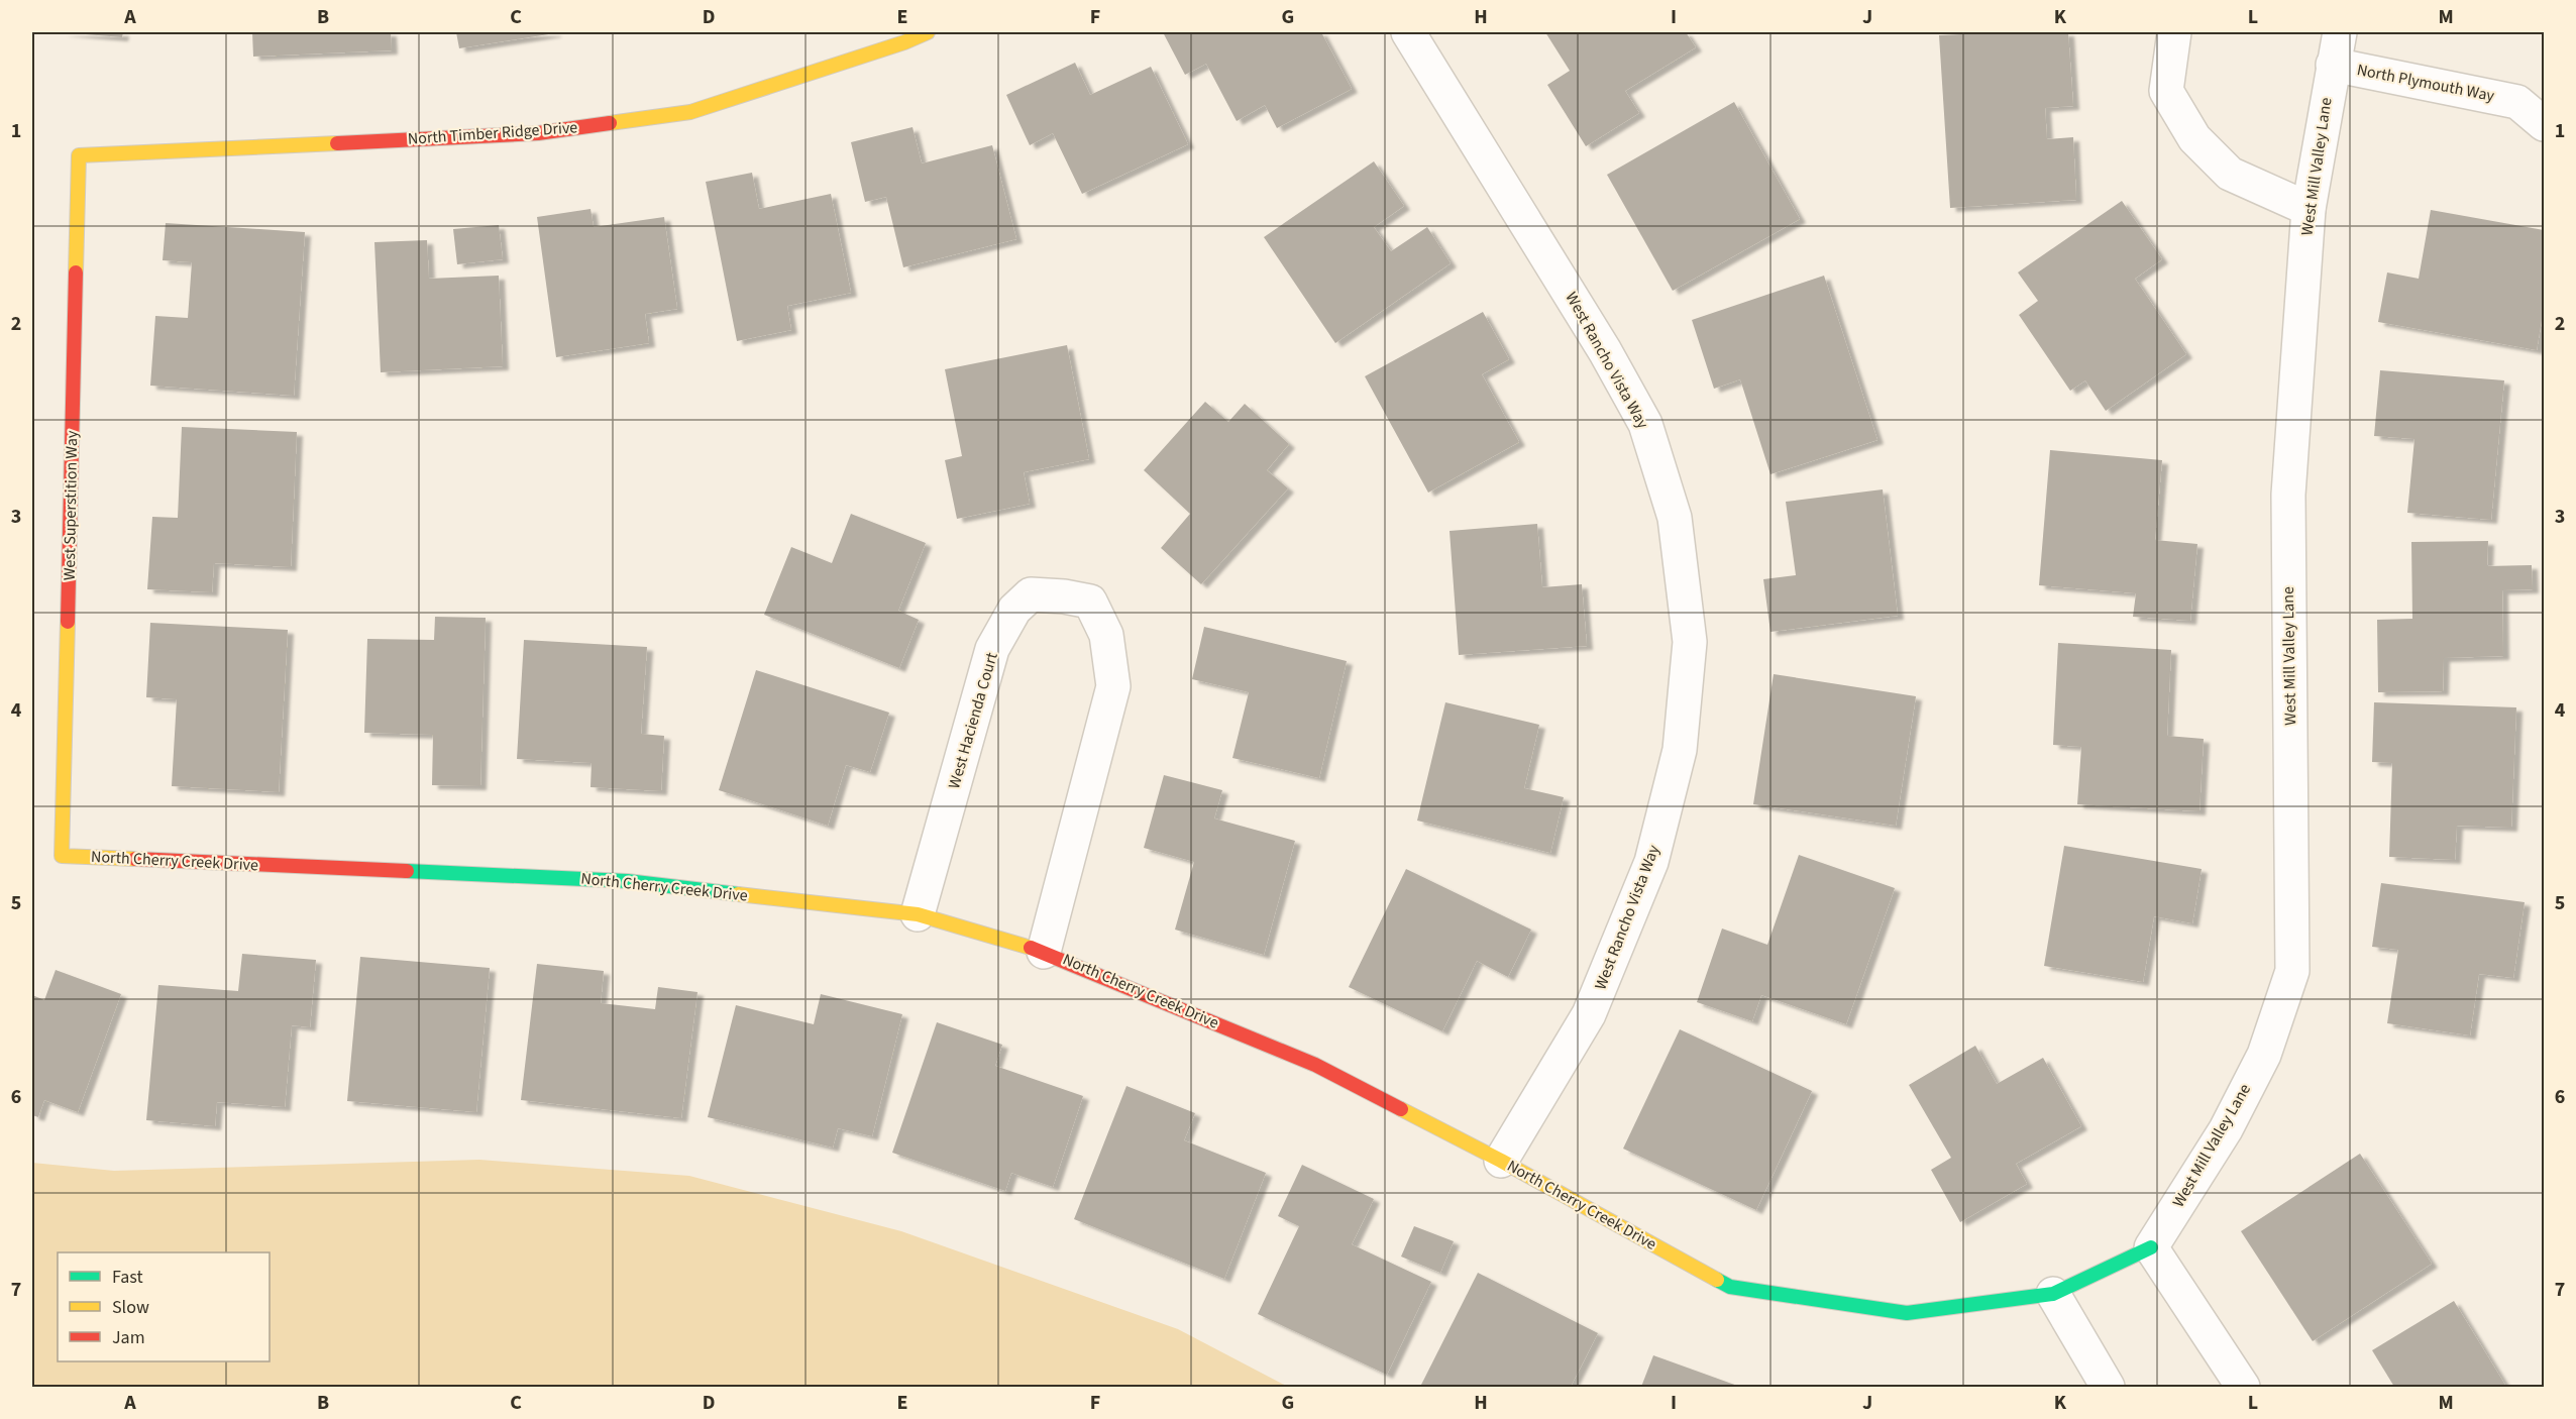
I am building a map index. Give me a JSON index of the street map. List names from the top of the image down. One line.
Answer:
{"streets":{"street":["North Plymouth Way","North Timber Ridge Drive","West Mill Valley Lane","West Rancho Vista Way","West Superstition Way","West Hacienda Court","North Cherry Creek Drive"]},"crossings":[["North Plymouth Way","West Mill Valley Lane"],["North Timber Ridge Drive","West Superstition Way"],["West Mill Valley Lane","North Cherry Creek Drive"],["West Rancho Vista Way","North Cherry Creek Drive"],["West Superstition Way","North Cherry Creek Drive"],["West Hacienda Court","North Cherry Creek Drive"]],"legend":["Fast","Slow","Jam"],"grid":{"columns":["A","B","C","D","E","F","G","H","I","J","K","L","M"],"rows":["1","2","3","4","5","6","7"]}}
